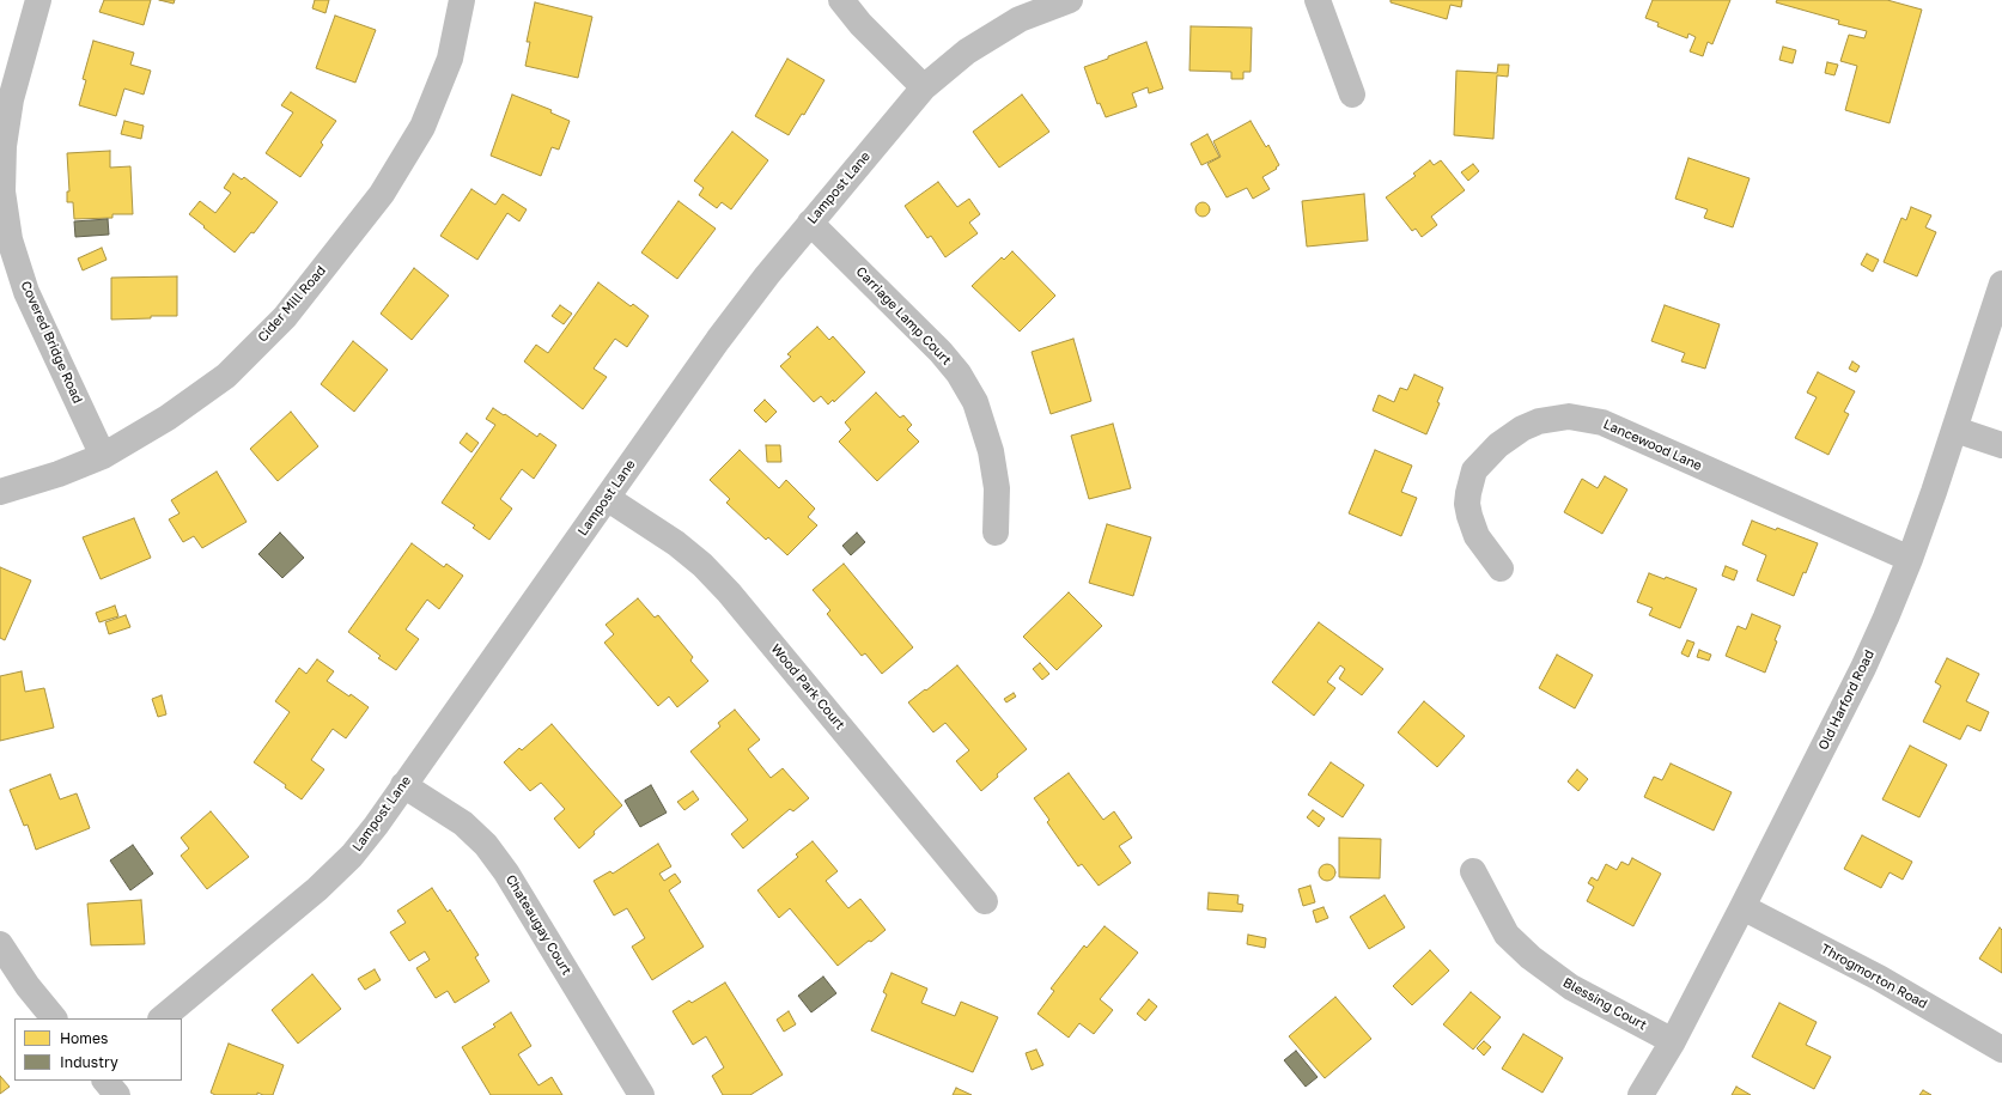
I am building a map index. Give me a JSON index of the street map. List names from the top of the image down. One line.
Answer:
{"streets":{"street":["Lampost Lane","Cider Mill Road","Carriage Lamp Court","Covered Bridge Road","Lancewood Lane","Wood Park Court","Old Harford Road","Chateaugay Court","Throgmorton Road","Blessing Court"]},"crossings":[["Lampost Lane","Carriage Lamp Court"],["Lampost Lane","Wood Park Court"],["Lampost Lane","Chateaugay Court"],["Cider Mill Road","Covered Bridge Road"],["Lancewood Lane","Old Harford Road"],["Old Harford Road","Throgmorton Road"],["Old Harford Road","Blessing Court"]],"legend":["Homes","Industry"]}
